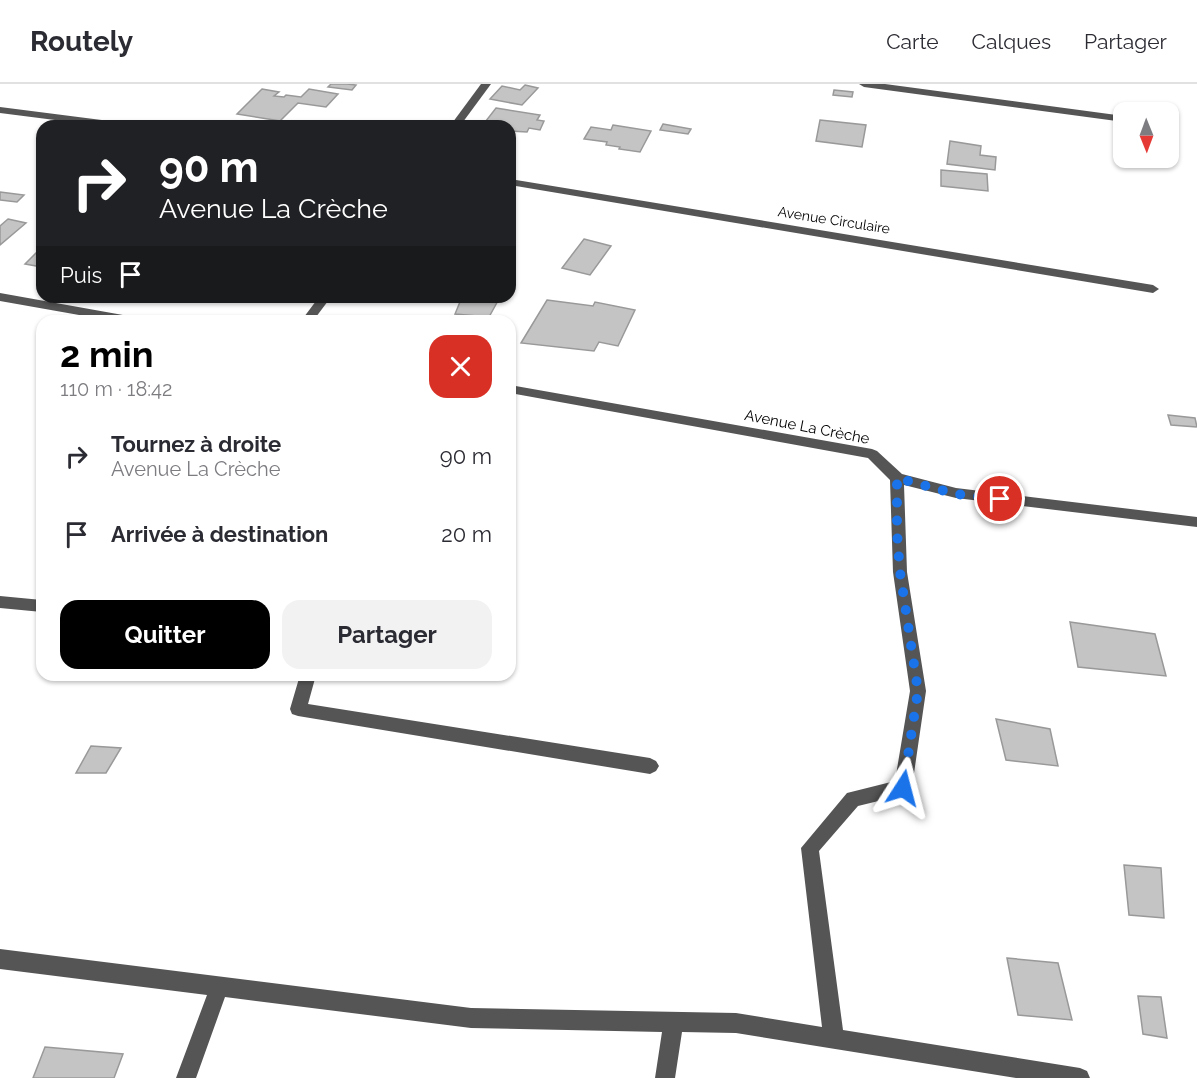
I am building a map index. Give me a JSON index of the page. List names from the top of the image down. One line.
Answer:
{"streets":{"street":["Avenue Circulaire","Avenue La Crèche"]},"north":"bottom","page":{"header":"Routely","nav":["Carte","Calques","Partager"],"turn":["90 m","Avenue La Crèche"],"then":"Puis","heading":["2 min","110 m · 18:42"],"list":[{"name":"Tournez à droite","note":"Avenue La Crèche","value":"90 m"},{"name":"Arrivée à destination","value":"20 m"}],"buttons":["Quitter","Partager"]}}
